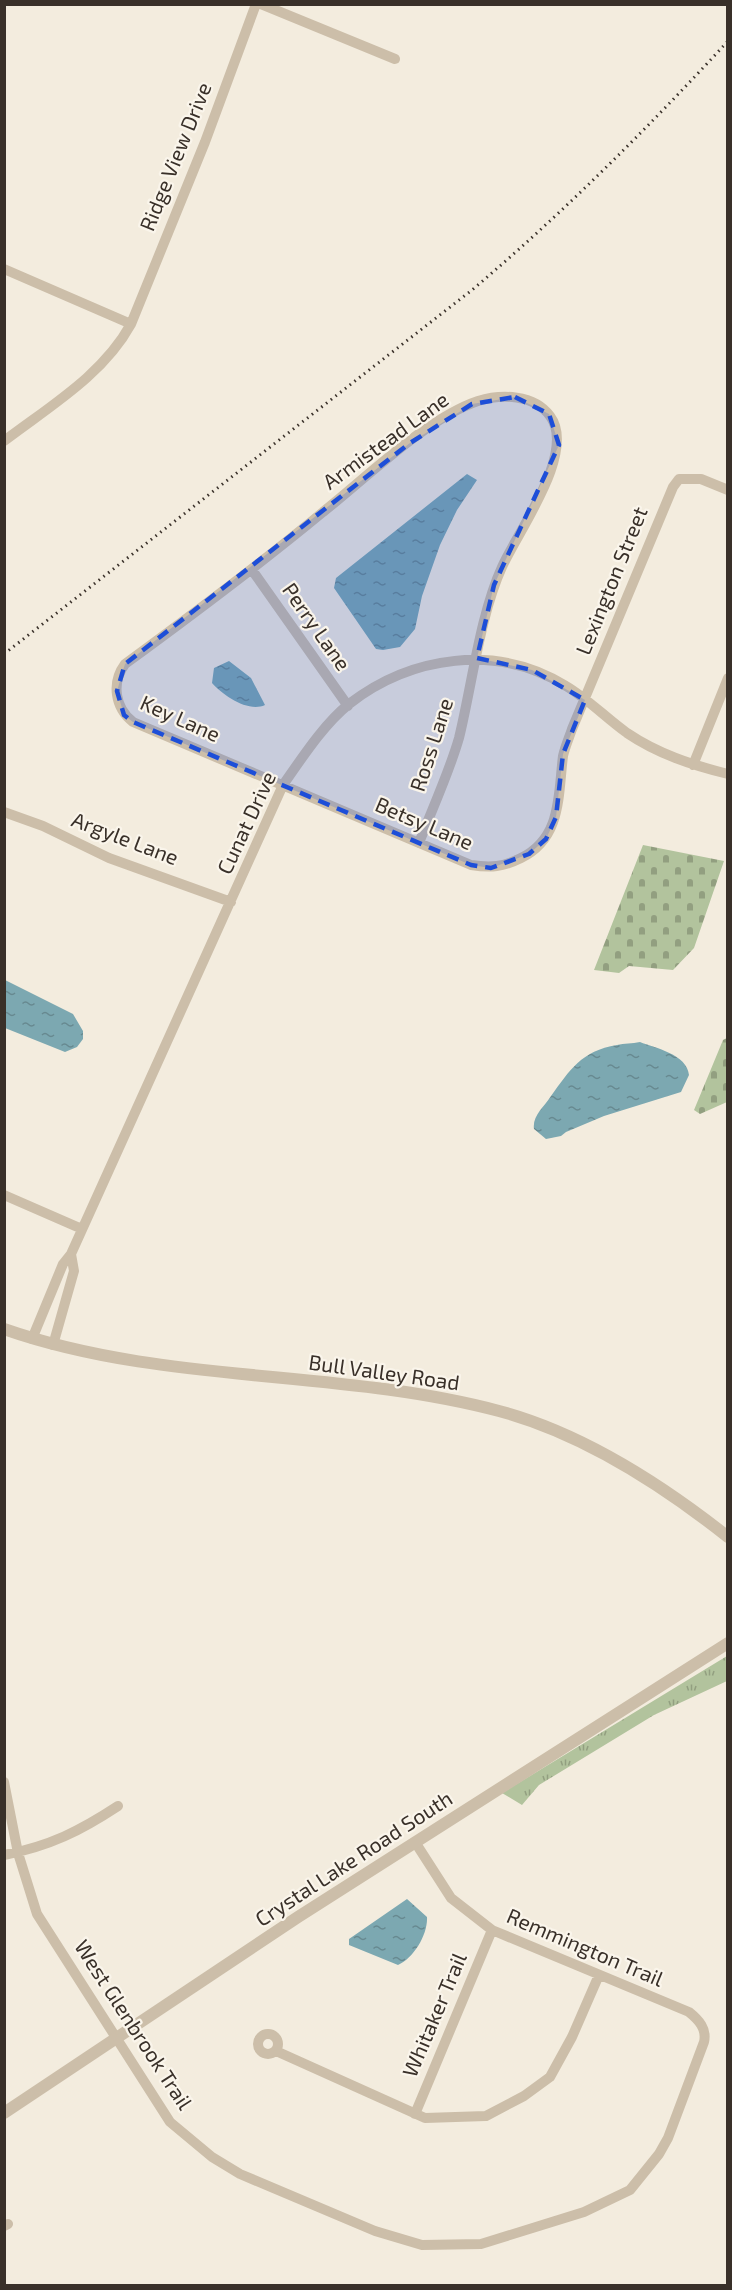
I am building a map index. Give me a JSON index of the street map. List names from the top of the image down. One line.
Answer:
{"streets":{"street":["Ridge View Drive","Armistead Lane","Lexington Street","Perry Lane","Key Lane","Ross Lane","Cunat Drive","Betsy Lane","Argyle Lane","Bull Valley Road","Crystal Lake Road South","Remmington Trail","Whitaker Trail","West Glenbrook Trail"]},"crossings":[["Armistead Lane","Perry Lane"],["Armistead Lane","Key Lane"],["Armistead Lane","Ross Lane"],["Armistead Lane","Cunat Drive"],["Lexington Street","Cunat Drive"],["Lexington Street","Betsy Lane"],["Perry Lane","Key Lane"],["Perry Lane","Cunat Drive"],["Key Lane","Cunat Drive"],["Key Lane","Betsy Lane"],["Ross Lane","Cunat Drive"],["Ross Lane","Betsy Lane"],["Cunat Drive","Betsy Lane"],["Cunat Drive","Argyle Lane"],["Cunat Drive","Bull Valley Road"],["Crystal Lake Road South","Remmington Trail"],["Crystal Lake Road South","West Glenbrook Trail"],["Remmington Trail","Whitaker Trail"],["Remmington Trail","West Glenbrook Trail"]]}
